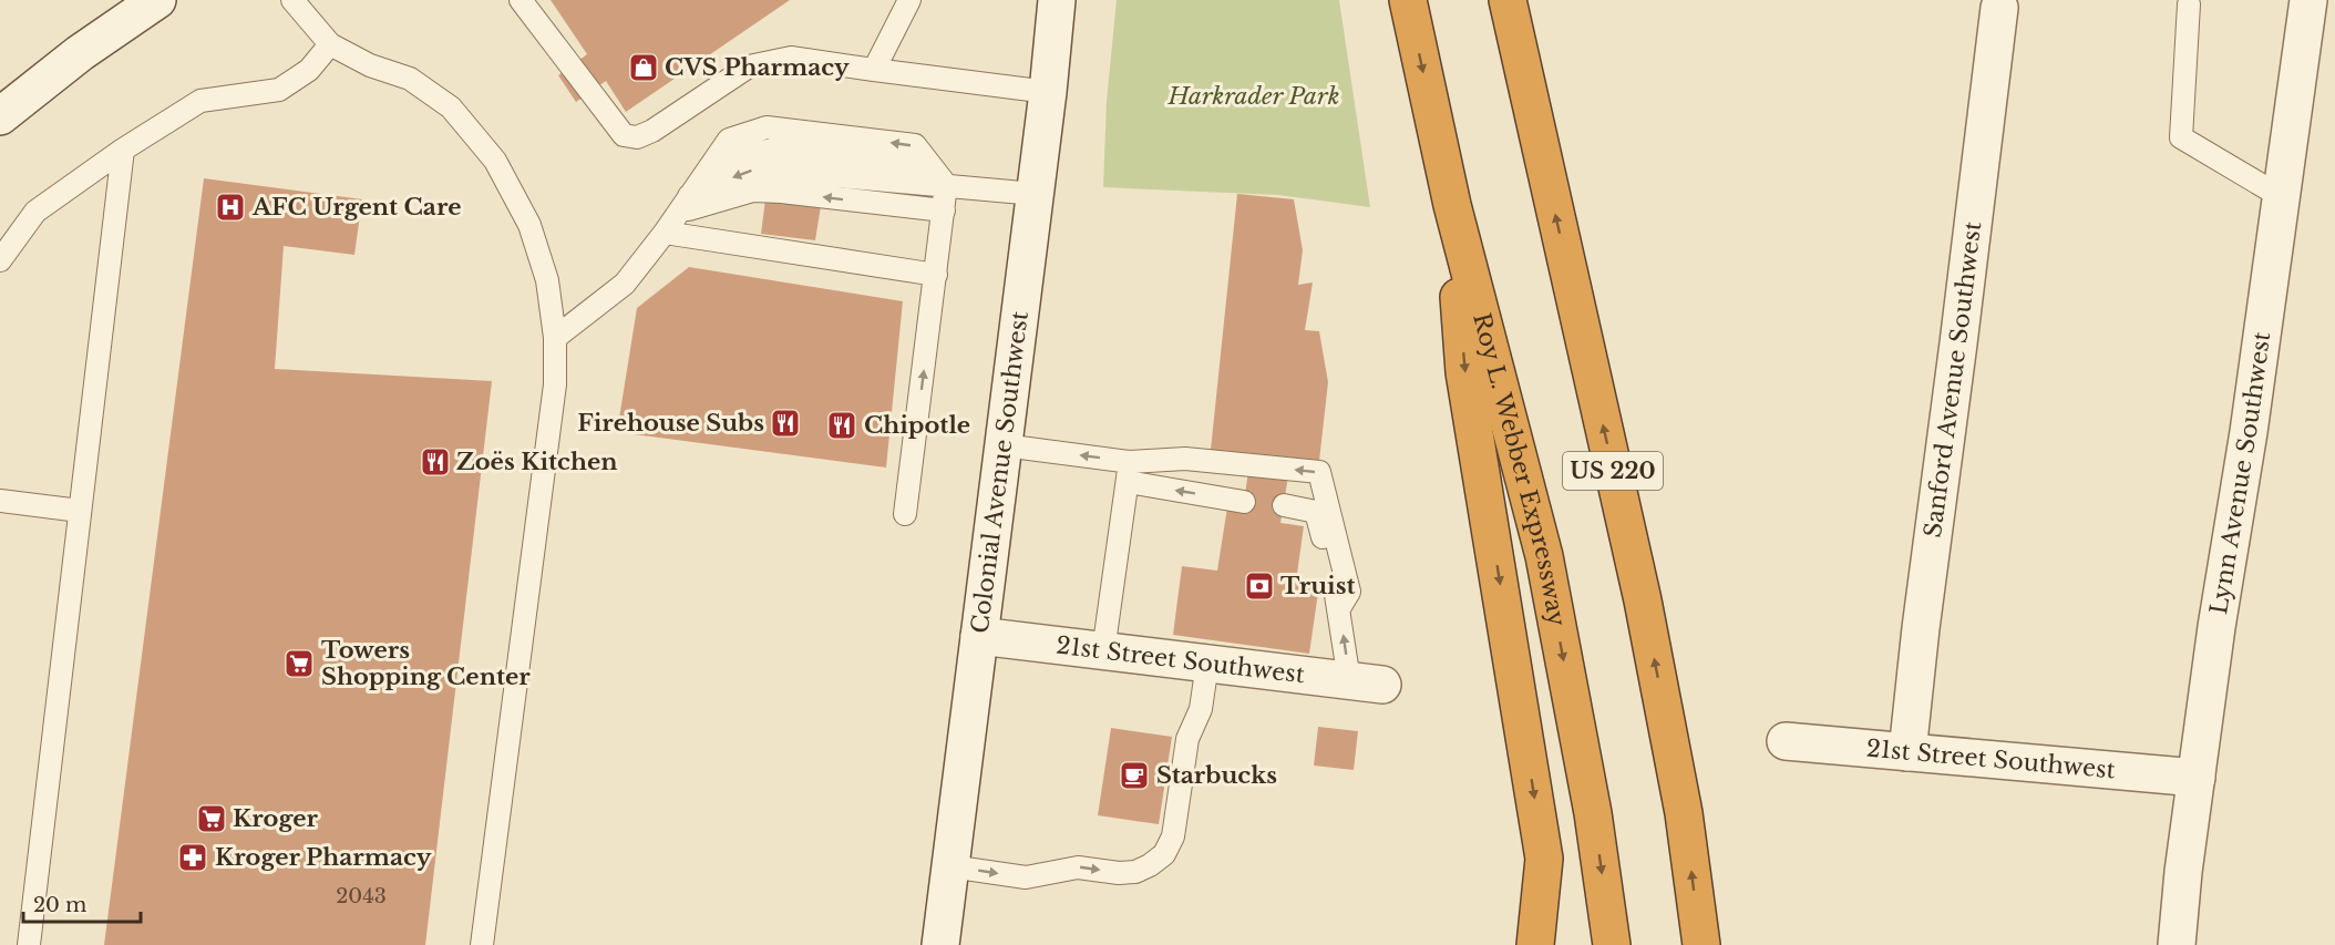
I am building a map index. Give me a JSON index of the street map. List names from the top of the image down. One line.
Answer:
{"streets":{"highway":["Roy L. Webber Expressway","US 220"],"street":["Sanford Avenue Southwest","Lynn Avenue Southwest","Colonial Avenue Southwest","21st Street Southwest"]},"crossings":[["Sanford Avenue Southwest","21st Street Southwest"],["Lynn Avenue Southwest","21st Street Southwest"],["Colonial Avenue Southwest","21st Street Southwest"]],"parks":["Harkrader Park"],"places":{"shop":["CVS Pharmacy"],"hospital":["AFC Urgent Care"],"restaurant":["Firehouse Subs","Chipotle","Zoës Kitchen"],"bank":["Truist"],"supermarket":["Towers Shopping Center","Kroger"],"cafe":["Starbucks"],"pharmacy":["Kroger Pharmacy"]},"house_numbers":["2043"],"scale_bar":"20 m"}
